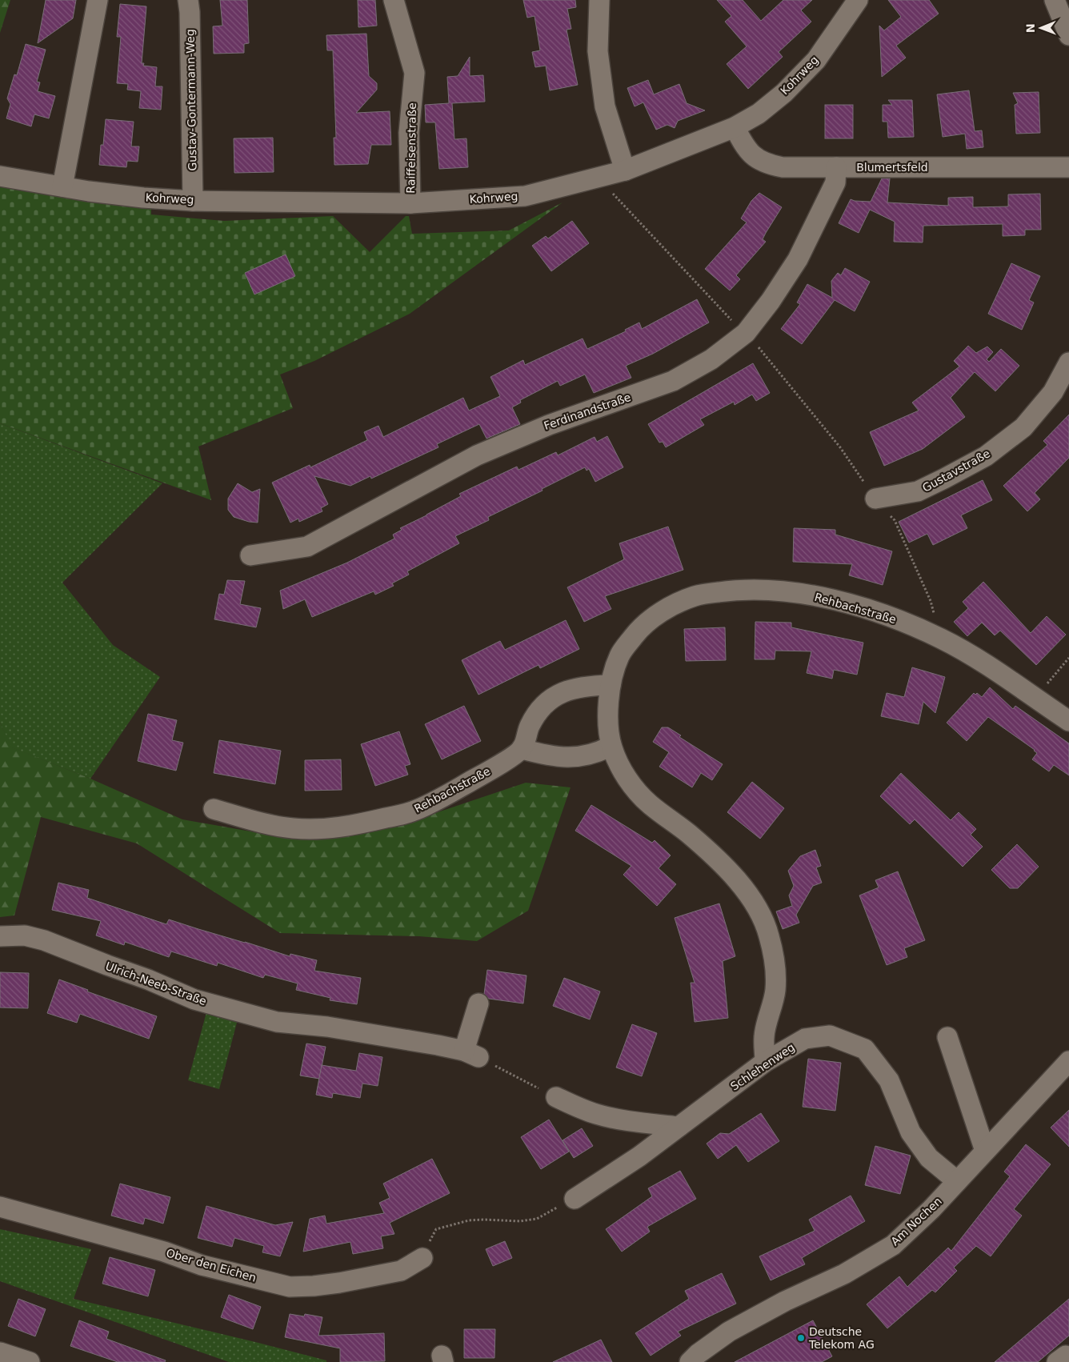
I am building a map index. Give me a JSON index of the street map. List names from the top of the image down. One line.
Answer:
{"streets":{"street":["Kohrweg","Gustav-Gontermann-Weg","Raiffeisenstraße","Blumertsfeld","Ferdinandstraße","Gustavstraße","Rehbachstraße","Ulrich-Neeb-Straße","Schlehenweg","Am Nochen","Ober den Eichen"]},"crossings":[["Kohrweg","Gustav-Gontermann-Weg"],["Kohrweg","Raiffeisenstraße"],["Kohrweg","Blumertsfeld"],["Blumertsfeld","Ferdinandstraße"],["Rehbachstraße","Schlehenweg"],["Schlehenweg","Am Nochen"]],"places":["Deutsche Telekom AG"],"north":"left"}
